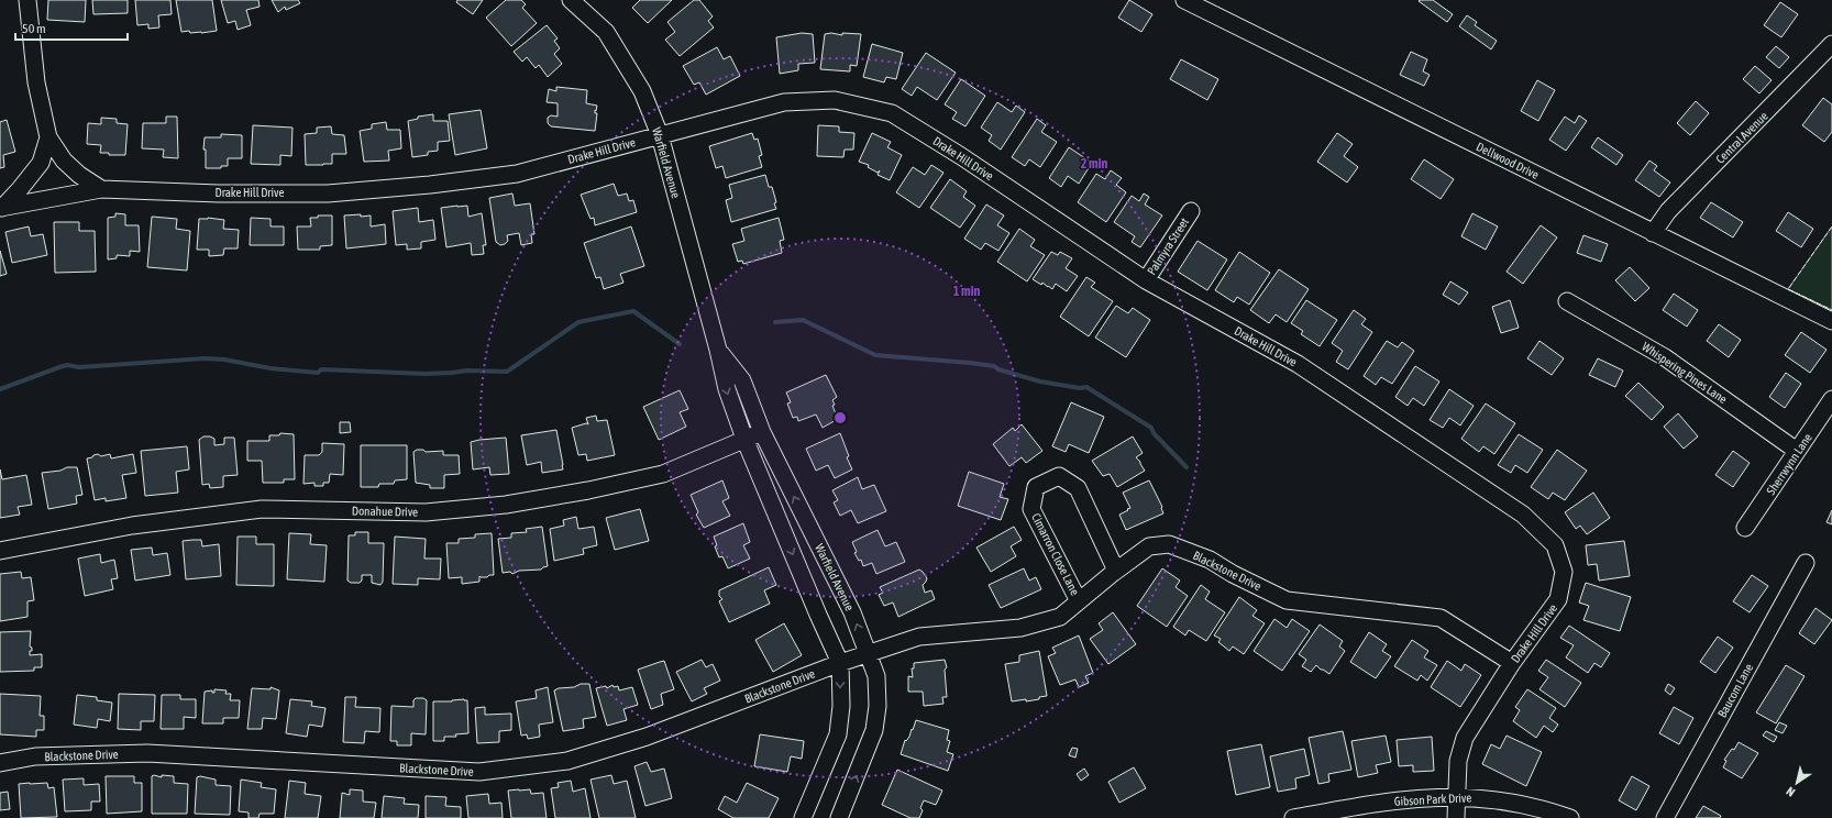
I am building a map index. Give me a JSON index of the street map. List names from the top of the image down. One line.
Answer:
{"streets":{"street":["Central Avenue","Drake Hill Drive","Dellwood Drive","Warfield Avenue","Palmyra Street","Whispering Pines Lane","Sherrwynn Lane","Donahue Drive","Cimarron Close Lane","Blackstone Drive","Baucom Lane","Gibson Park Drive"]},"crossings":[["Central Avenue","Dellwood Drive"],["Drake Hill Drive","Warfield Avenue"],["Drake Hill Drive","Palmyra Street"],["Drake Hill Drive","Blackstone Drive"],["Drake Hill Drive","Gibson Park Drive"],["Warfield Avenue","Donahue Drive"],["Warfield Avenue","Blackstone Drive"],["Whispering Pines Lane","Sherrwynn Lane"],["Cimarron Close Lane","Blackstone Drive"]],"scale_bar":"50 m","north":"bottom left","rings":["2 min","1 min"]}
